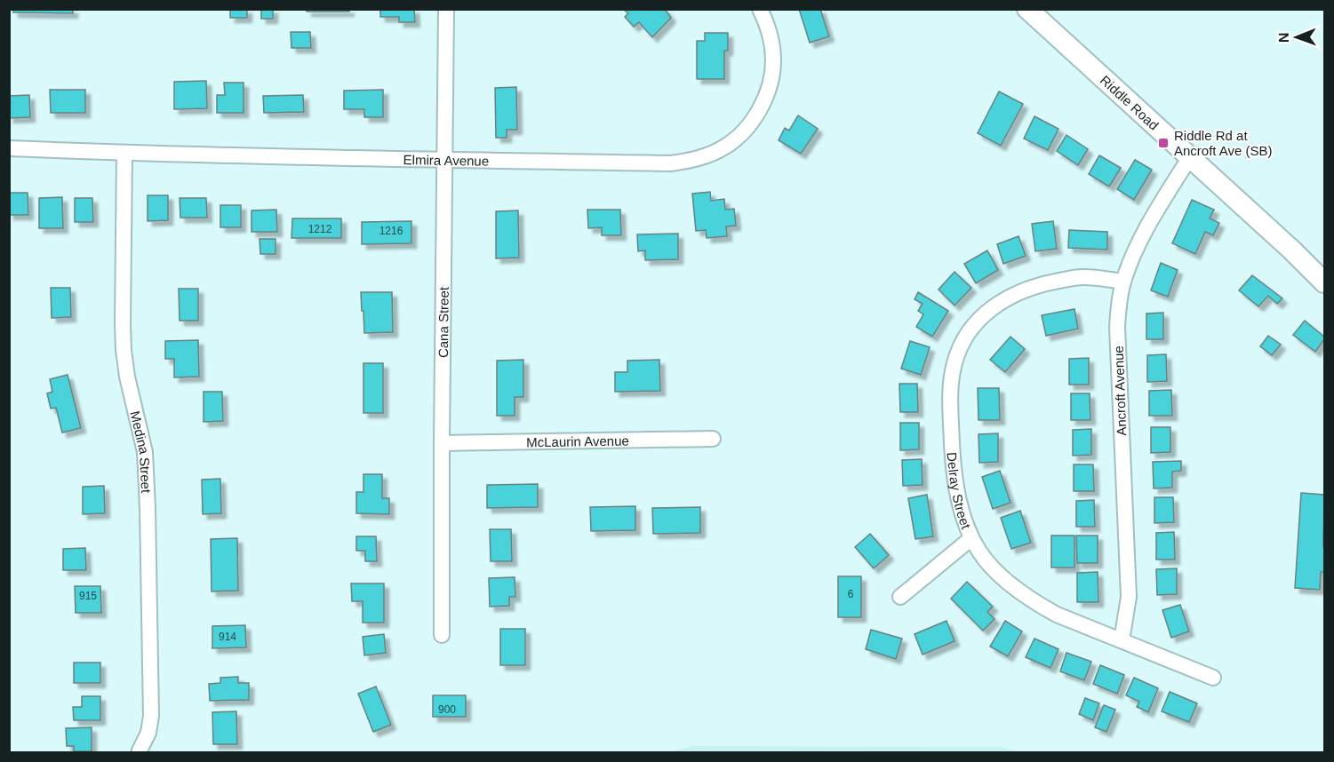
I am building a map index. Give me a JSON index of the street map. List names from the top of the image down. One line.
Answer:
{"streets":{"main road":["Riddle Road"],"street":["Elmira Avenue","Cana Street","Ancroft Avenue","McLaurin Avenue","Medina Street","Delray Street"]},"crossings":[["Riddle Road","Ancroft Avenue"],["Elmira Avenue","Cana Street"],["Elmira Avenue","Medina Street"],["Cana Street","McLaurin Avenue"],["Ancroft Avenue","Delray Street"]],"places":{"transit":["Riddle Rd at Ancroft Ave (SB)"]},"house_numbers":["1212","1216","6","915","914","900"],"north":"left"}
